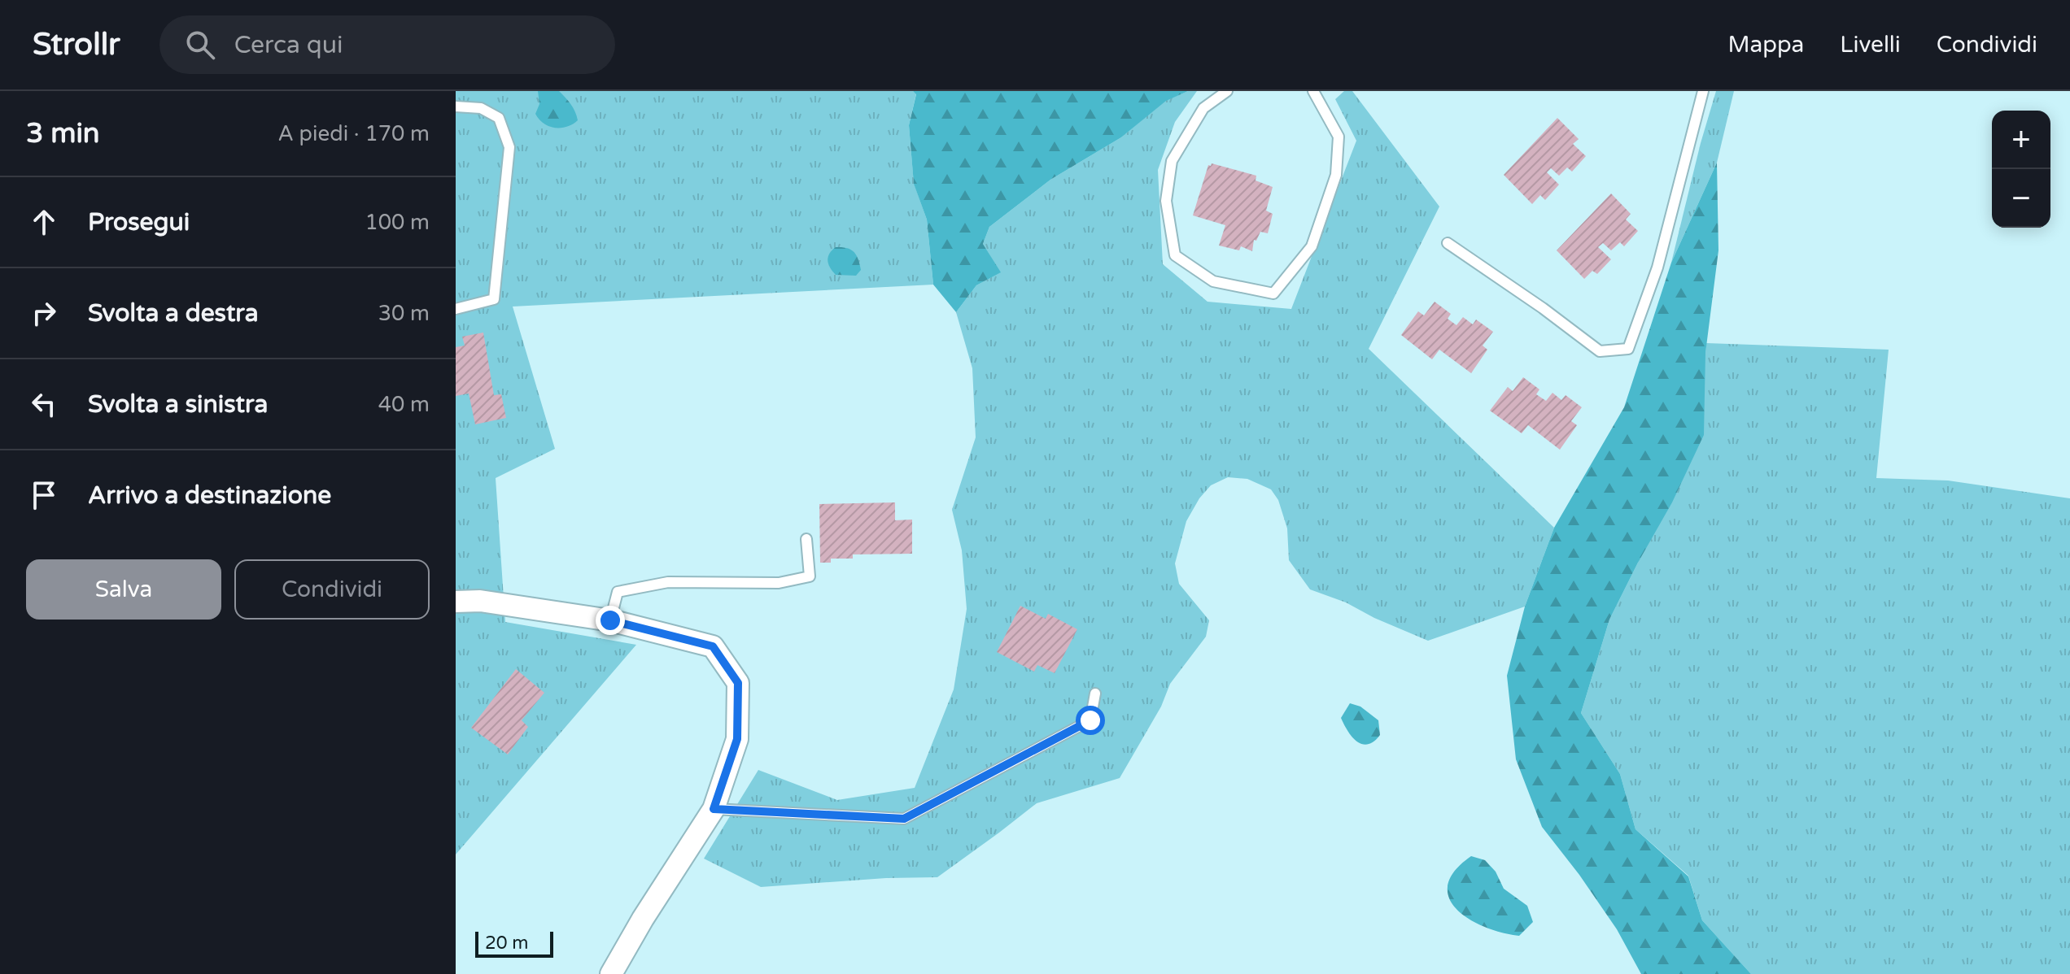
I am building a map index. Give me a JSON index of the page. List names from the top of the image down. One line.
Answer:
{"scale_bar":"20 m","page":{"header":"Strollr","search":"Cerca qui","nav":["Mappa","Livelli","Condividi"],"heading":["3 min","A piedi · 170 m"],"map_buttons":["+","−"],"list":[["Prosegui","100 m"],["Svolta a destra","30 m"],["Svolta a sinistra","40 m"],"Arrivo a destinazione"],"buttons":["Salva","Condividi"],"scale":"20 m"}}
